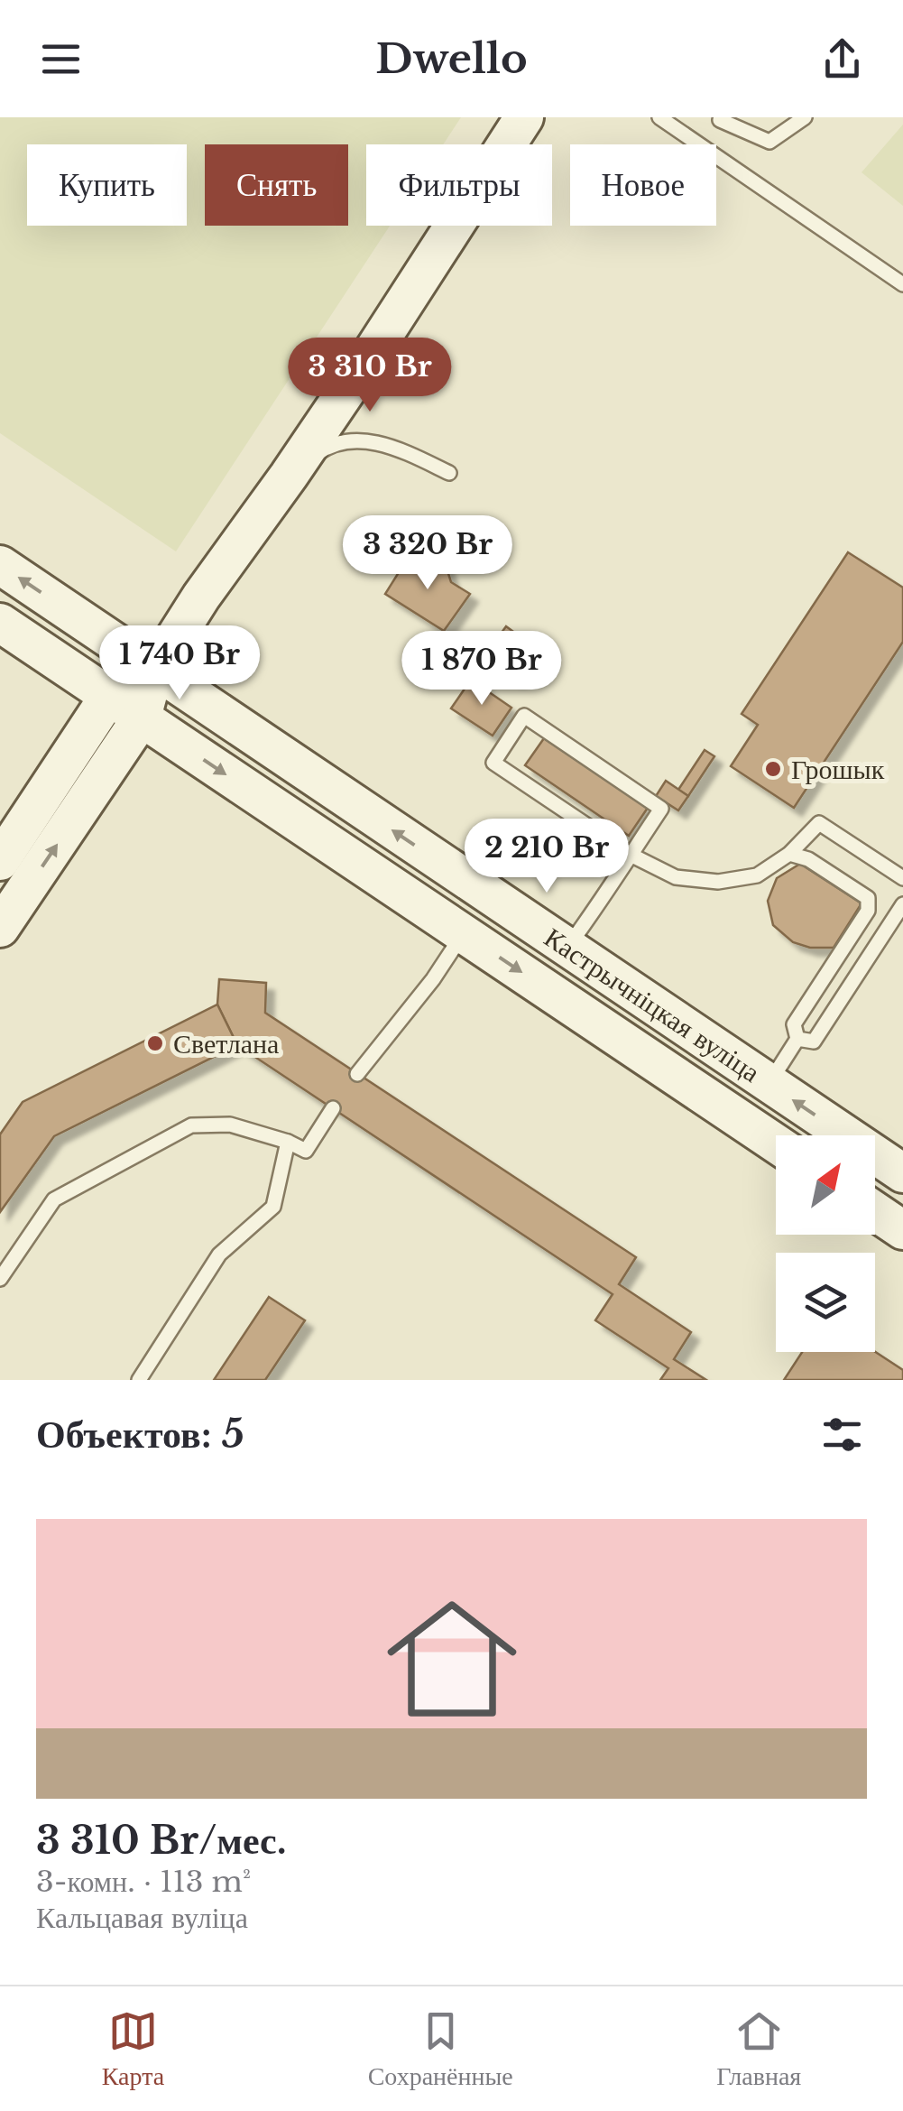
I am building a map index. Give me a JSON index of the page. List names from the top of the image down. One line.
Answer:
{"streets":{"main road":["Кастрычніцкая вуліца"]},"places":["Грошык","Светлана"],"north":"top right","page":{"header":"Dwello","chip":["Купить","Снять","Фильтры","Новое"],"price":["3 310 Br","3 320 Br","1 740 Br","1 870 Br","2 210 Br"],"heading":"Объектов: 5","list":[{"name":"3 310 Br/мес.","note":"3-комн. · 113 m² · Кальцавая вуліца"}],"tabs":["Карта","Сохранённые","Главная"]}}
